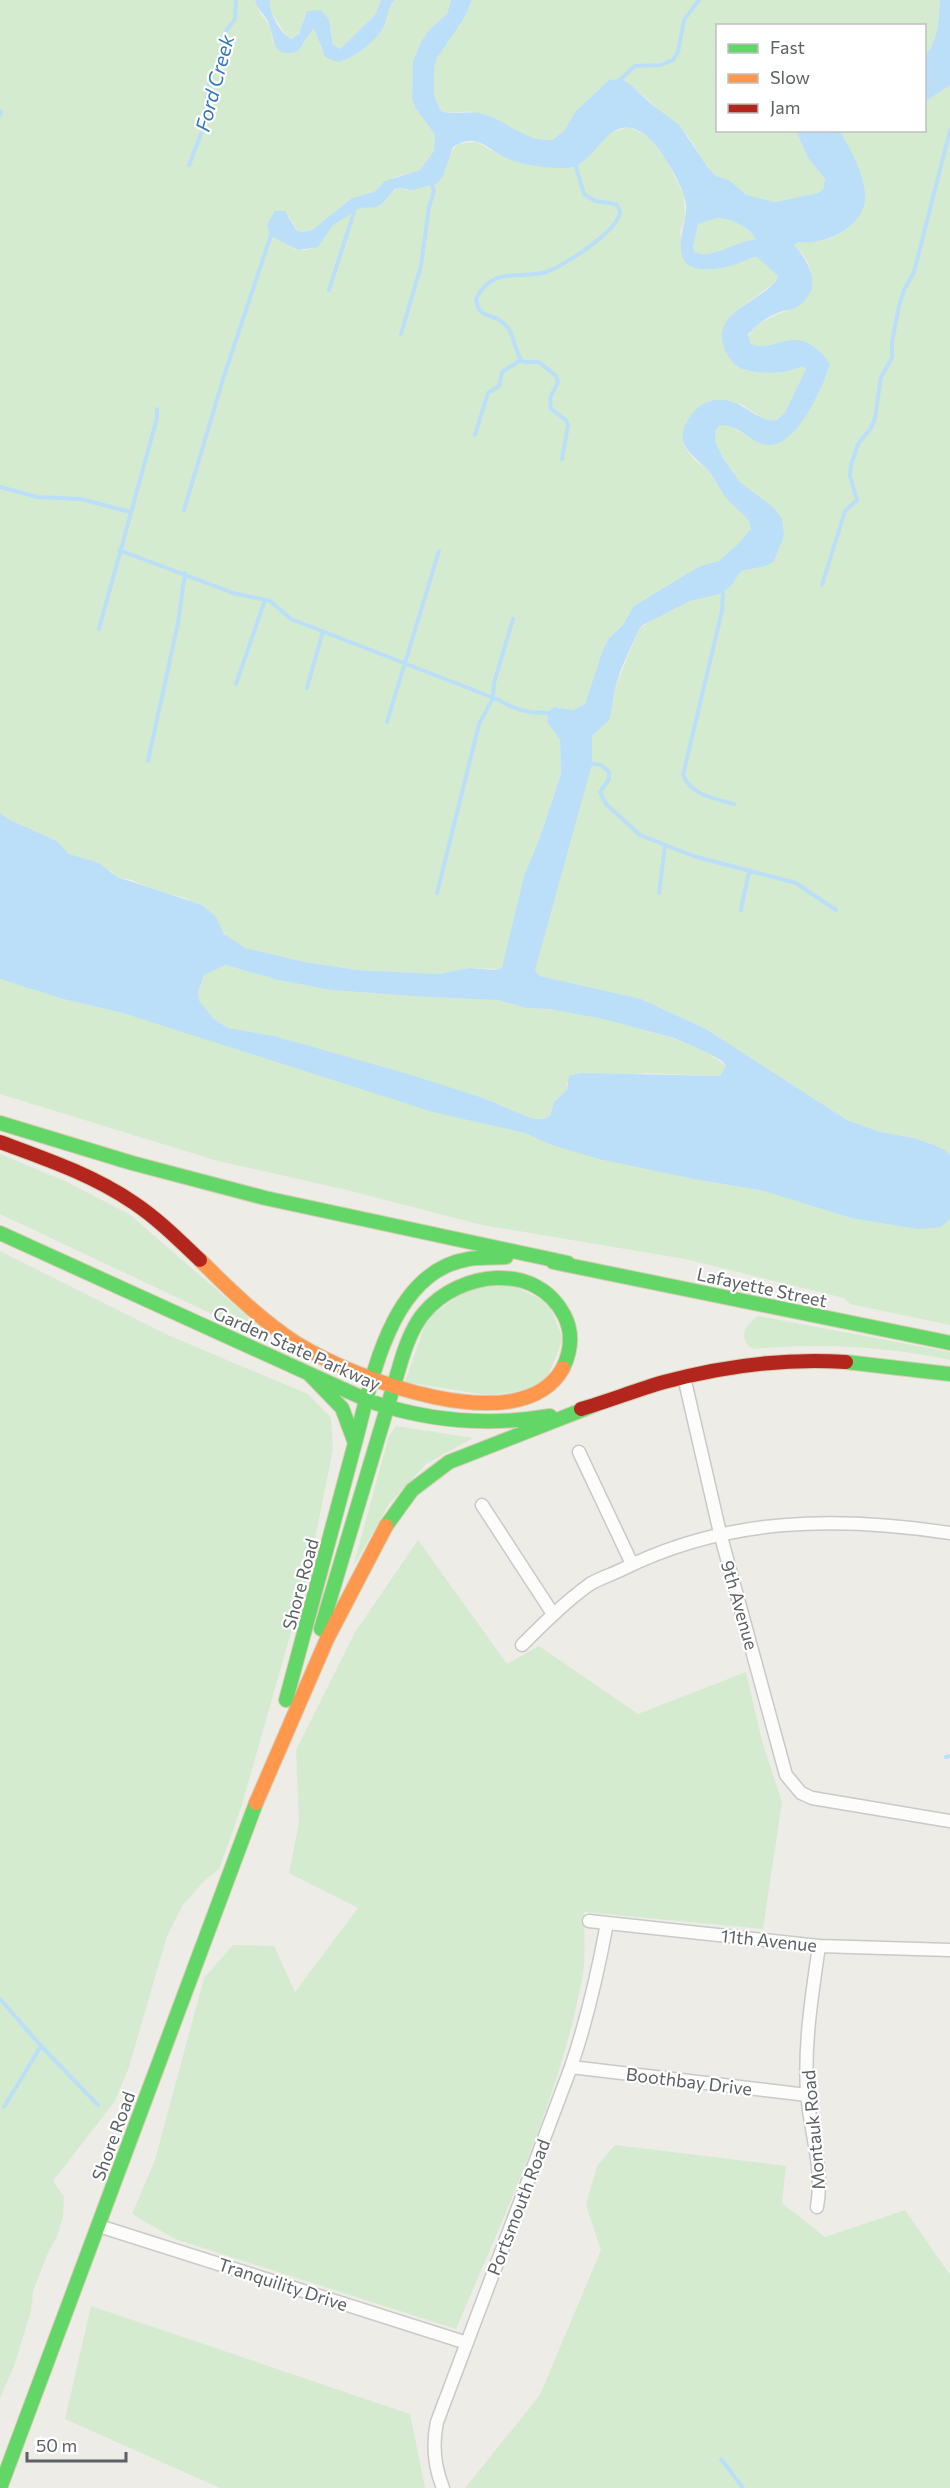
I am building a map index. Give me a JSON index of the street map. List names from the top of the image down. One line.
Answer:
{"streets":{"main road":["Lafayette Street","Garden State Parkway","Shore Road"],"street":["9th Avenue","11th Avenue","Boothbay Drive","Montauk Road","Portsmouth Road","Tranquility Drive"]},"crossings":[["Lafayette Street","Shore Road"],["Garden State Parkway","Shore Road"],["Shore Road","Tranquility Drive"],["11th Avenue","Montauk Road"],["11th Avenue","Portsmouth Road"],["Boothbay Drive","Montauk Road"],["Boothbay Drive","Portsmouth Road"],["Portsmouth Road","Tranquility Drive"]],"water":["Ford Creek"],"legend":["Fast","Slow","Jam"],"scale_bar":"50 m"}
